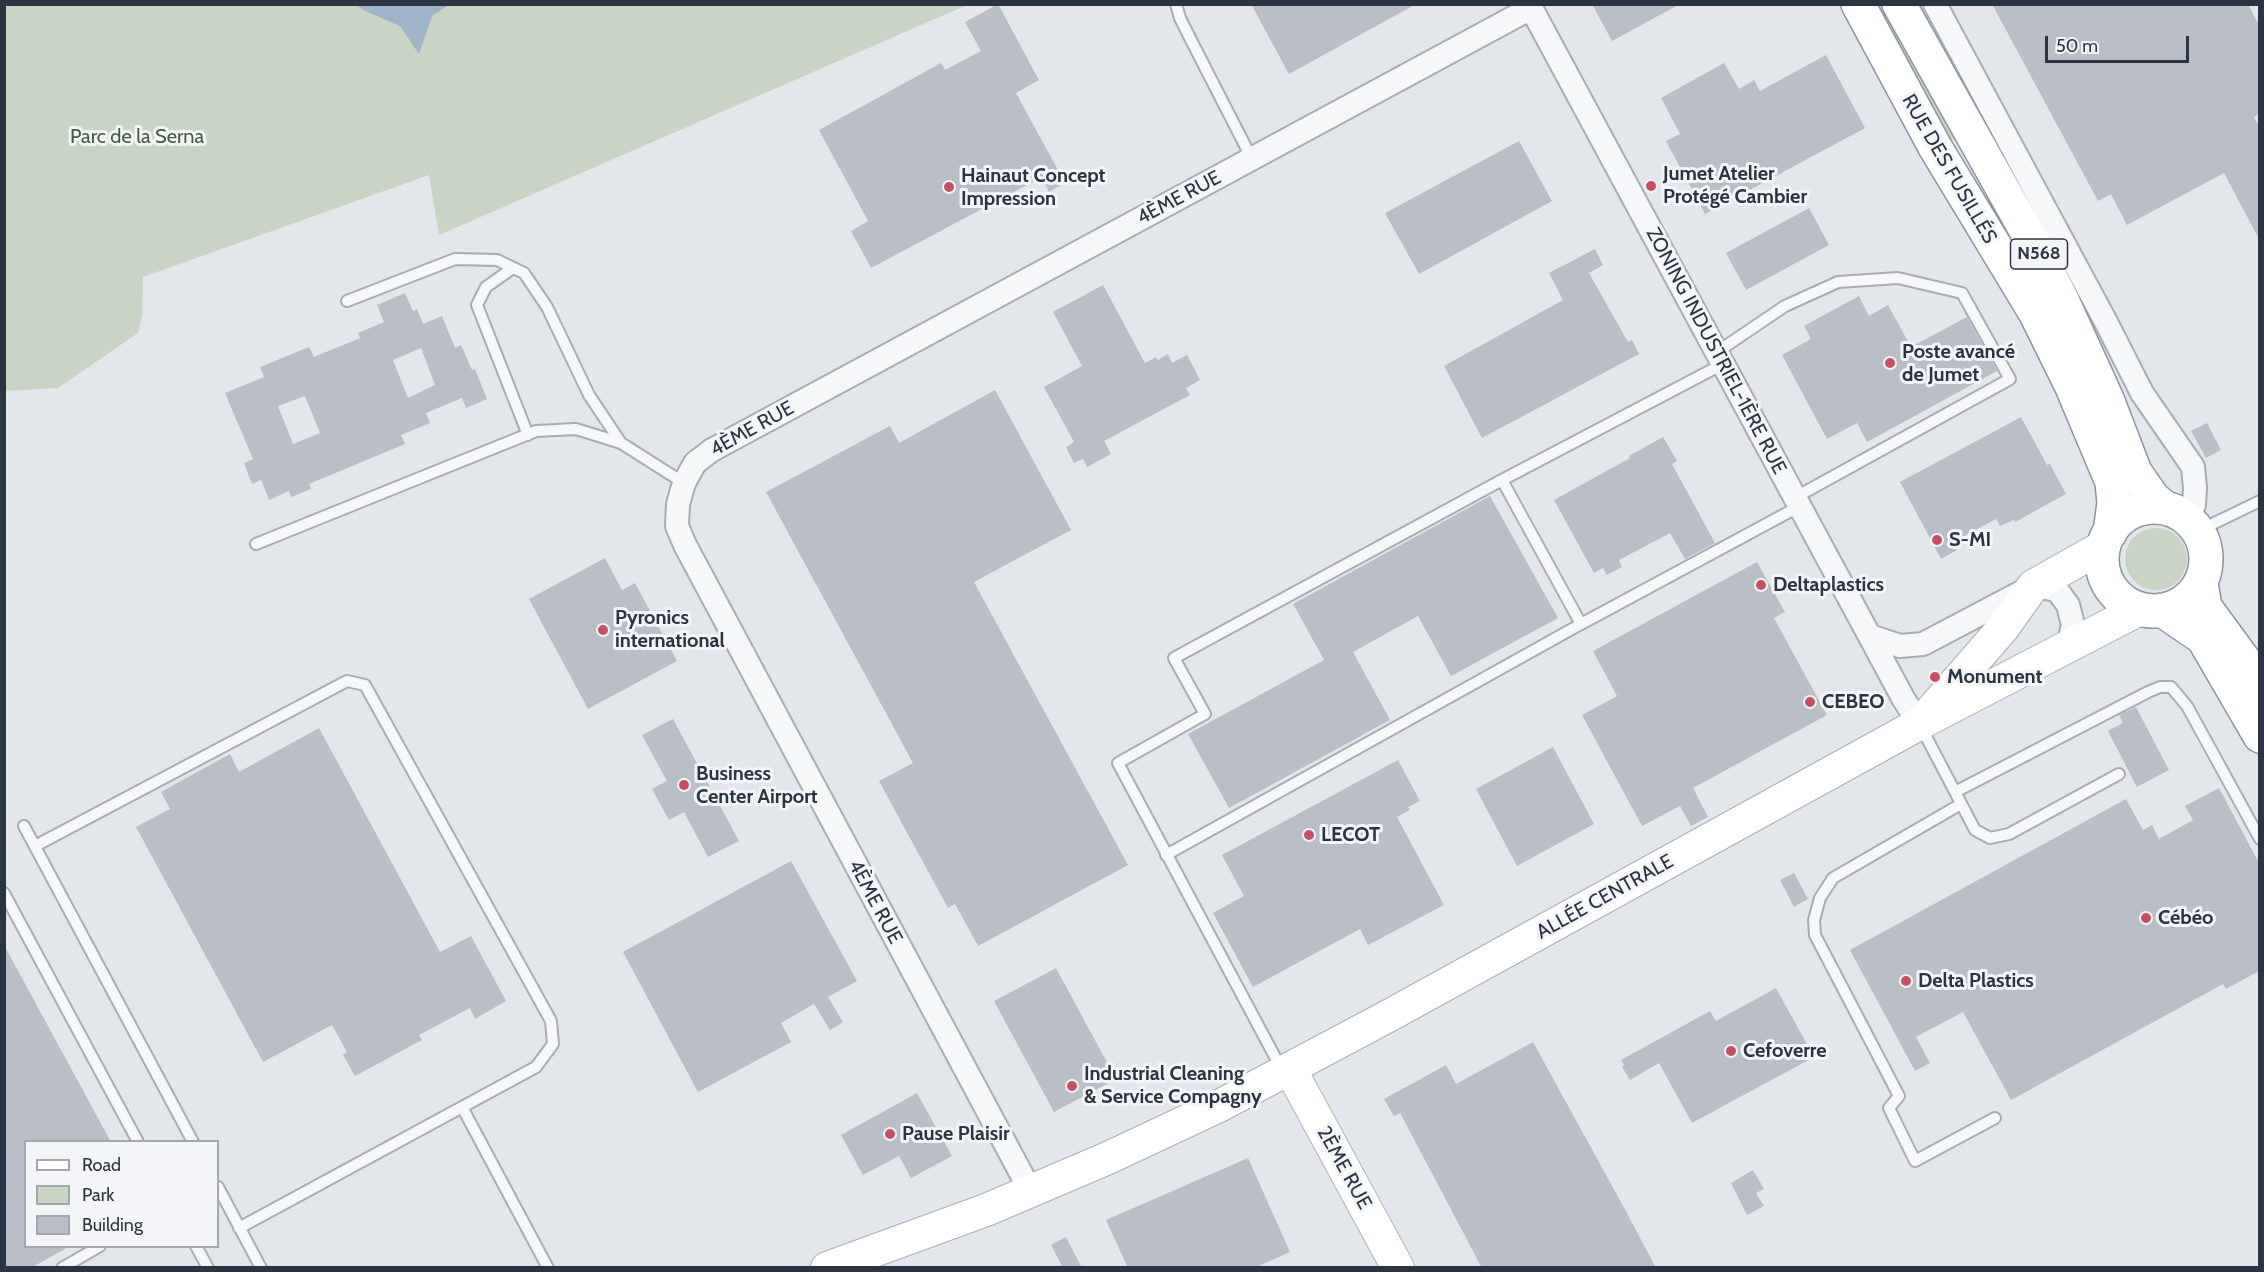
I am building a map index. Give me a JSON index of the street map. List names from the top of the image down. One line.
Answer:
{"streets":{"highway":["RUE DES FUSILLÉS","N568"],"street":["4ÈME RUE","ZONING INDUSTRIEL-1ÈRE RUE","ALLÉE CENTRALE","2ÈME RUE"]},"crossings":[["RUE DES FUSILLÉS","N568"],["RUE DES FUSILLÉS","ALLÉE CENTRALE"],["4ÈME RUE","ZONING INDUSTRIEL-1ÈRE RUE"],["4ÈME RUE","ALLÉE CENTRALE"],["N568","ALLÉE CENTRALE"],["ZONING INDUSTRIEL-1ÈRE RUE","ALLÉE CENTRALE"],["ALLÉE CENTRALE","2ÈME RUE"]],"parks":["Parc de la Serna"],"places":["Jumet Atelier Protégé Cambier","Hainaut Concept Impression","Poste avancé de Jumet","S-MI","Deltaplastics","Pyronics international","Monument","CEBEO","Business Center Airport","LECOT","Cébéo","Delta Plastics","Cefoverre","Industrial Cleaning & Service Compagny","Pause Plaisir"],"legend":["Road","Park","Building"],"scale_bar":"50 m"}
